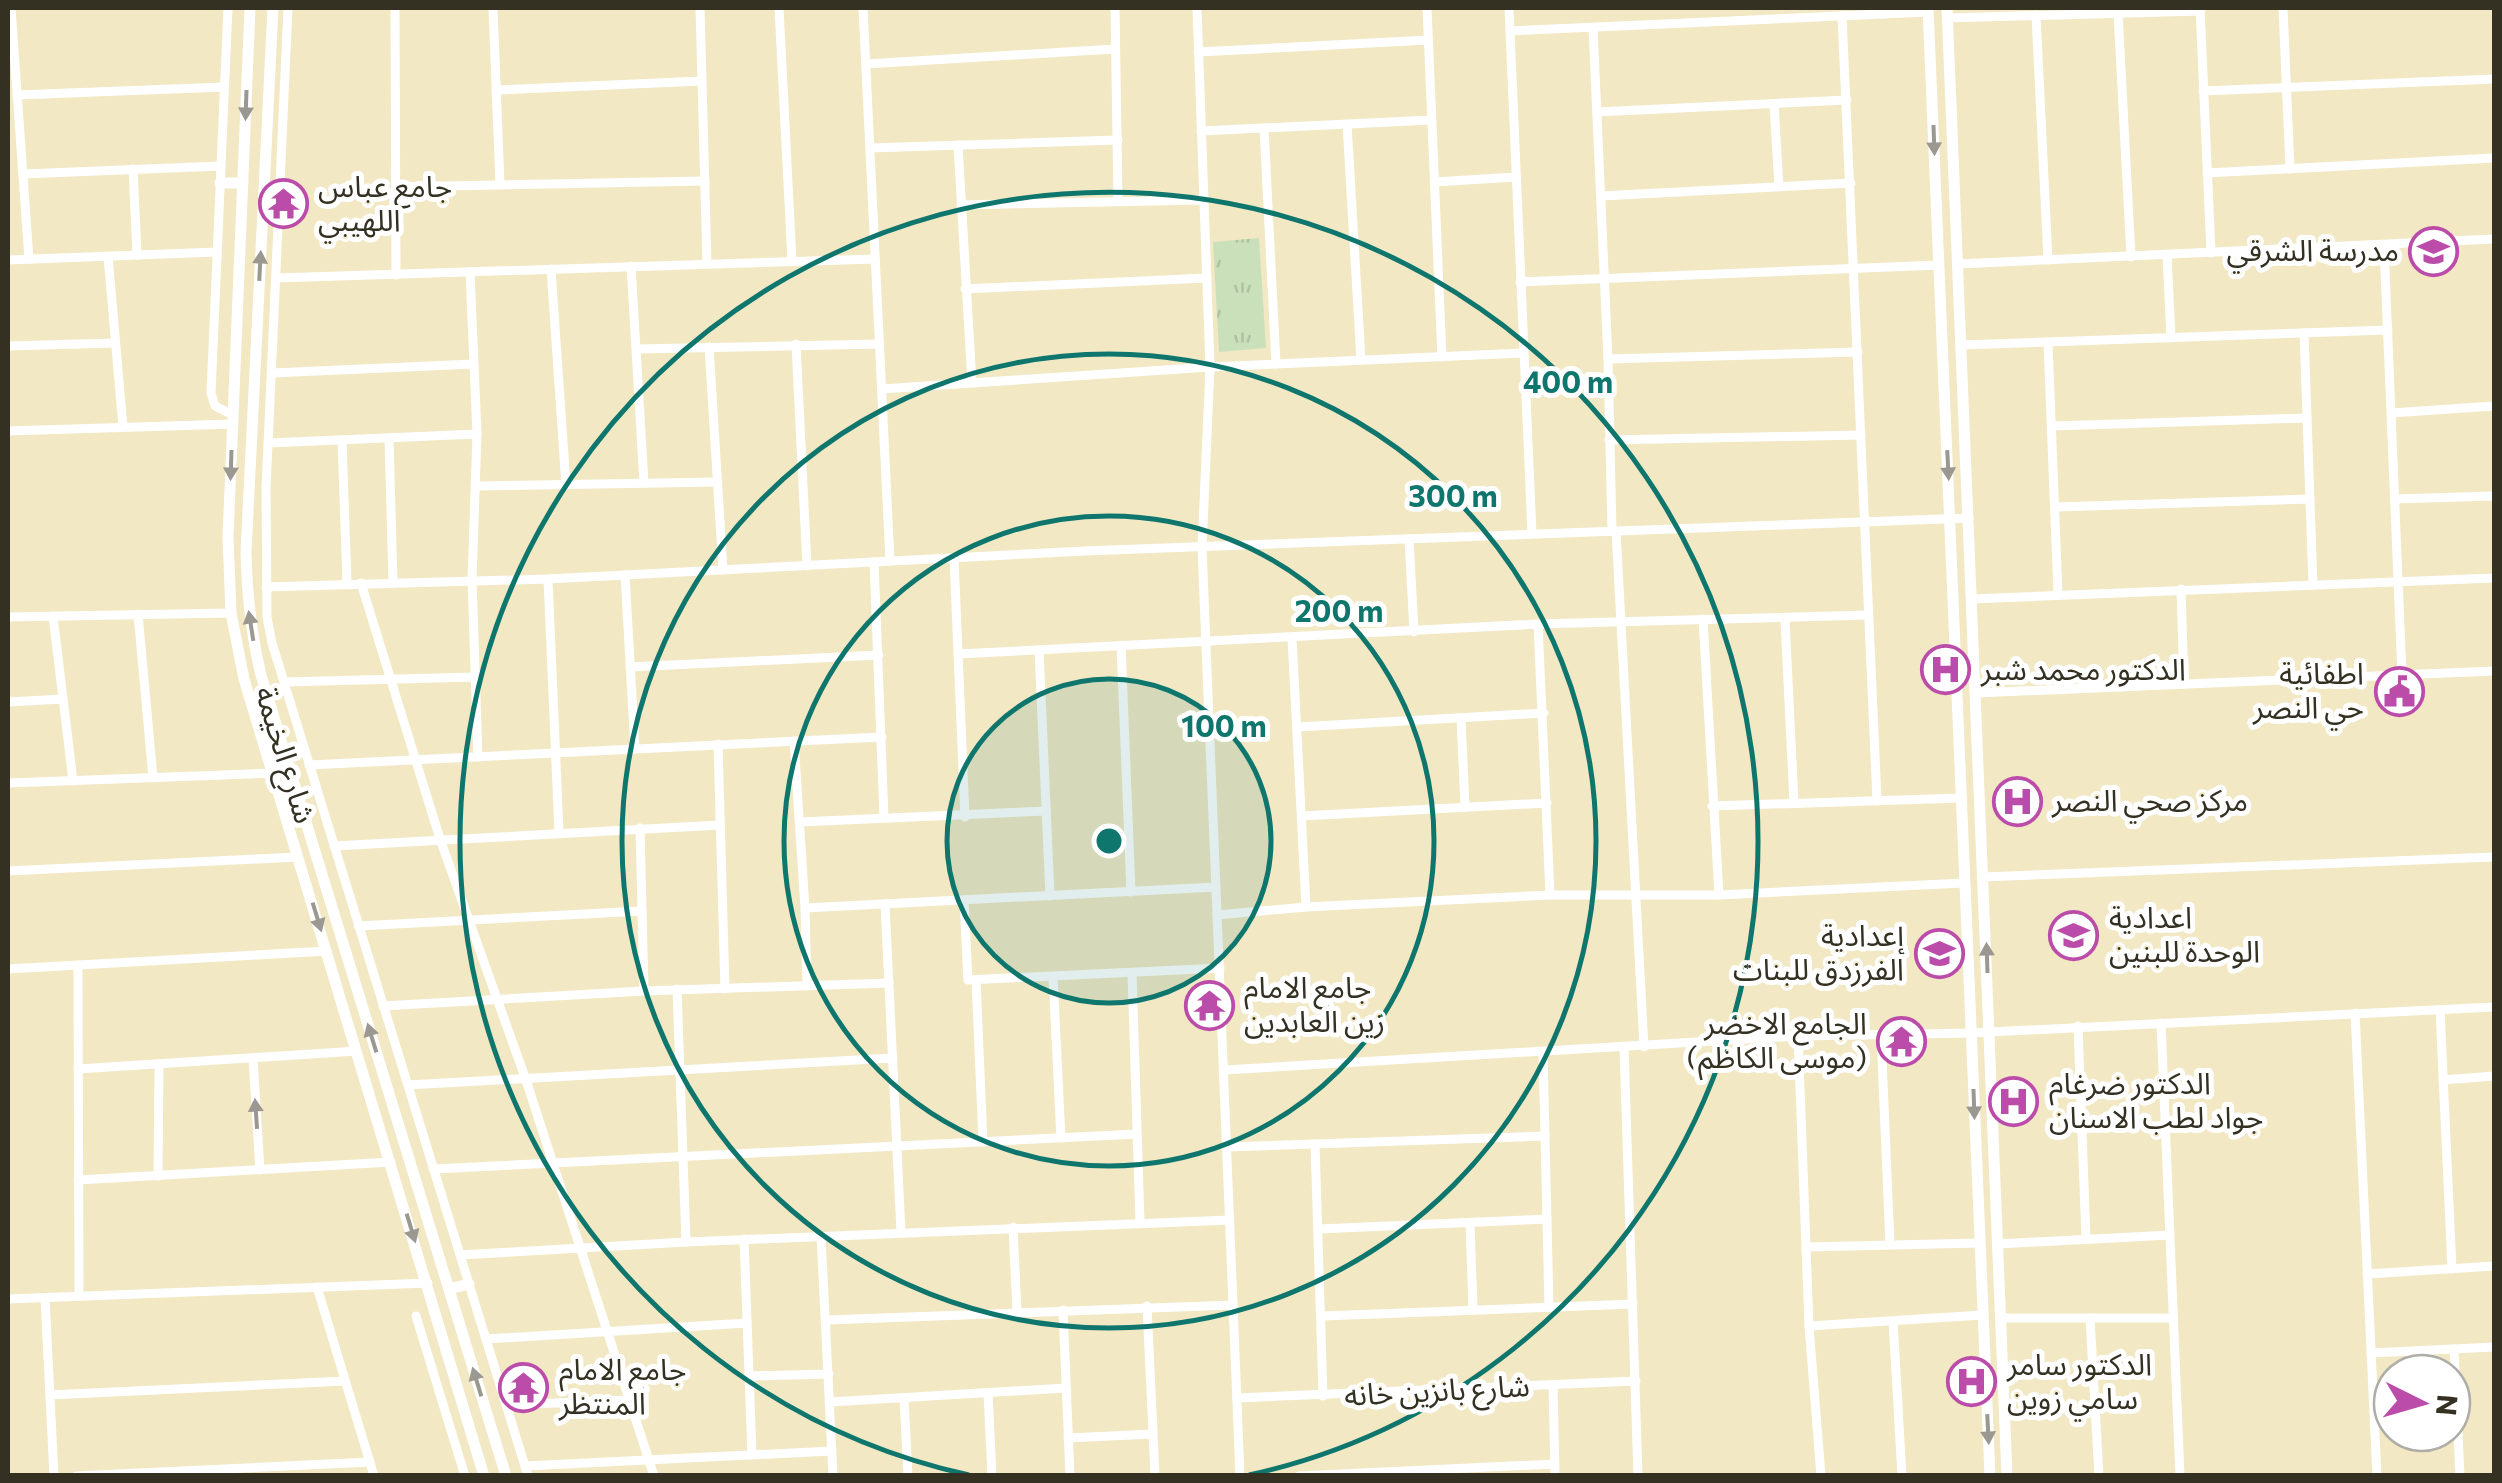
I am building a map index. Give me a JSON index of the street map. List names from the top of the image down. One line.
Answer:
{"streets":{"street":["شارع الخيمة","شارع بانزين خانه"]},"places":{"temple":["جامع عباس اللهيبي","جامع الامام زين العابدين","الجامع الاخضر (موسى الكاظم)","جامع الامام المنتظر"],"school or university":["مدرسة الشرقي","اعدادية الوحدة للبنين","إعدادية الفرزدق للبنات"],"hospital":["الدكتور محمد شبر","مركز صحي النصر","الدكتور ضرغام جواد لطب الاسنان","الدكتور سامر سامي زوين"],"public building":["اطفائية حي النصر"]},"north":"right","rings":["400 m","300 m","200 m","100 m"]}
